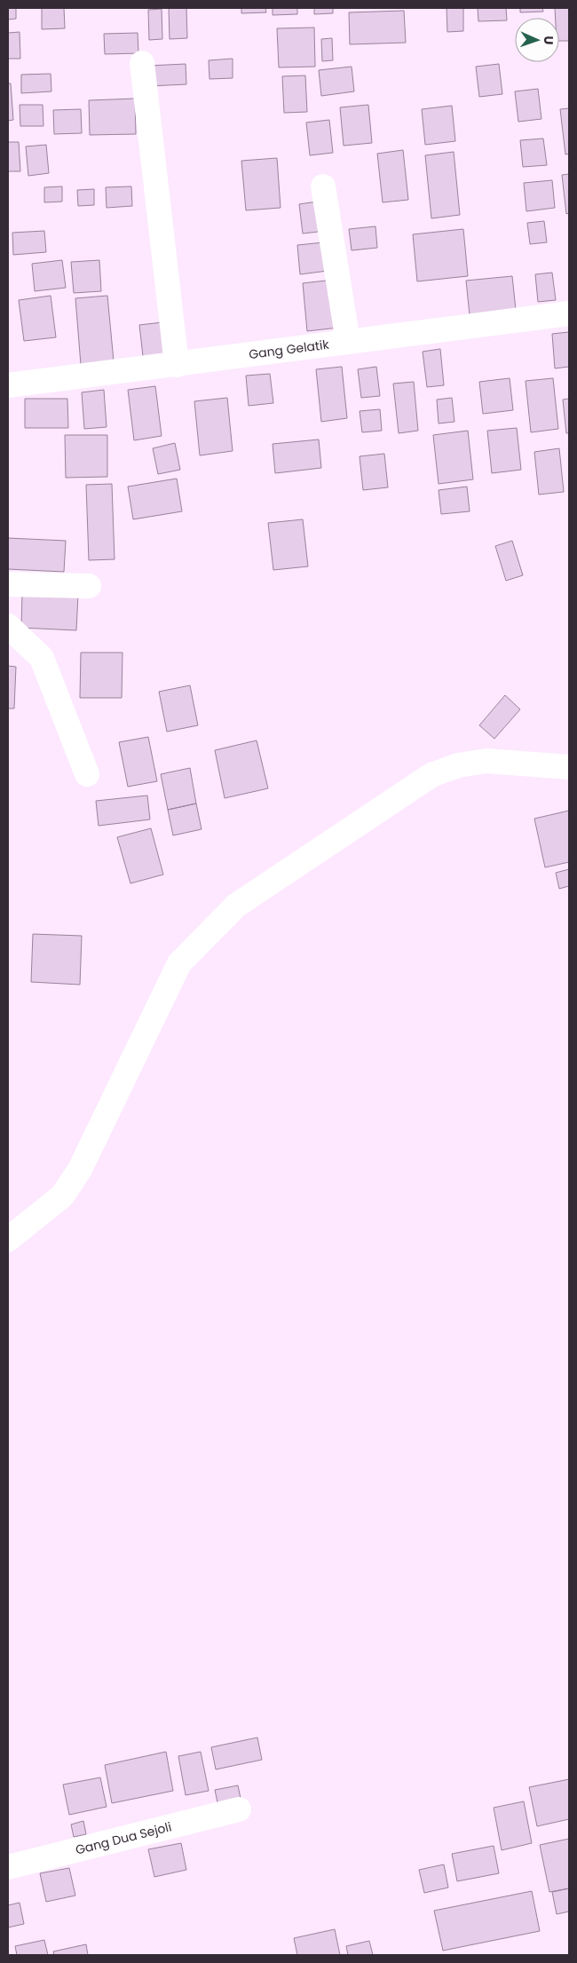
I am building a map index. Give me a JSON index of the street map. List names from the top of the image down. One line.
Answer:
{"streets":{"street":["Gang Gelatik","Gang Dua Sejoli"]},"north":"right"}
